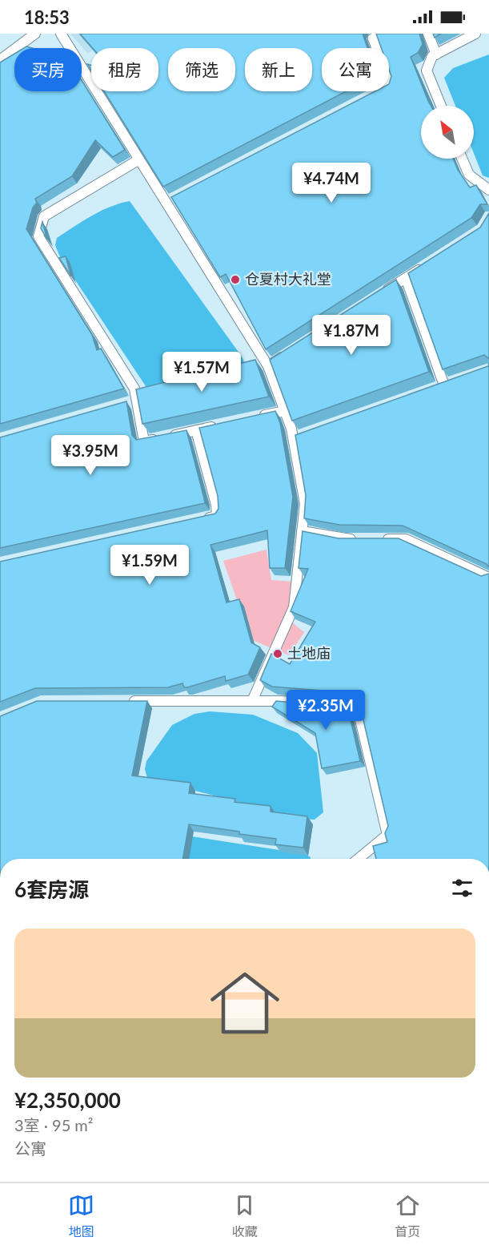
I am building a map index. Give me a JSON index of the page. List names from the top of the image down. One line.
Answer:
{"places":["仓夏村大礼堂","土地庙"],"north":"top left","page":{"status":"18:53","chip":["买房","租房","筛选","新上","公寓"],"price":["¥4.74M","¥1.87M","¥1.57M","¥3.95M","¥1.59M","¥2.35M"],"heading":"6套房源","list":[{"name":"¥2,350,000","note":"3室 · 95 m² · 公寓"}],"tabs":["地图","收藏","首页"]}}
